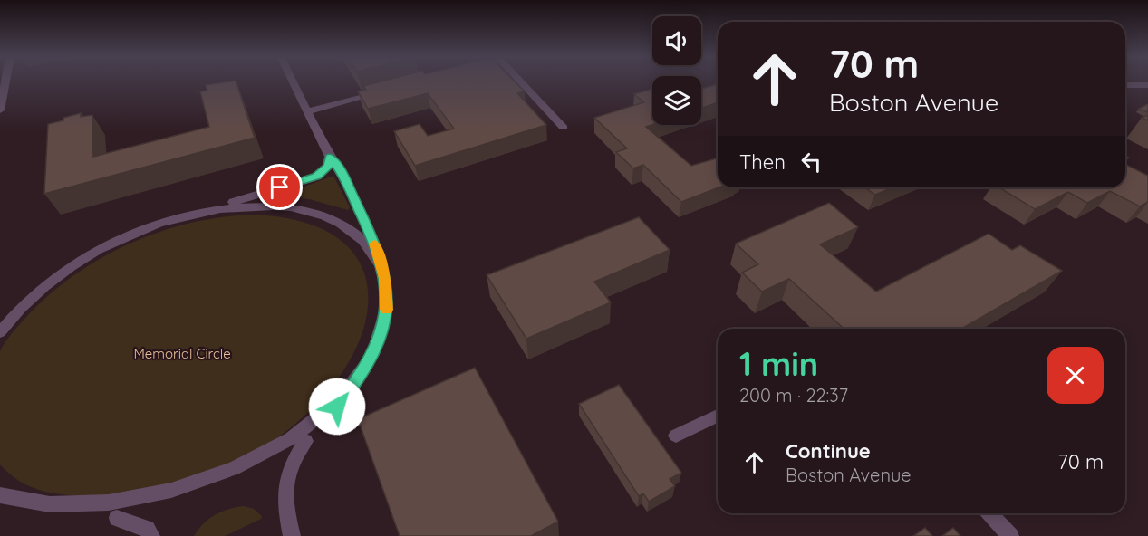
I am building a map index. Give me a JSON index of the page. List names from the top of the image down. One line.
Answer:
{"parks":["Memorial Circle"],"page":{"turn":["70 m","Boston Avenue"],"then":"Then","heading":["1 min","200 m · 22:37"],"list":[{"name":"Continue","note":"Boston Avenue","value":"70 m"}]}}
